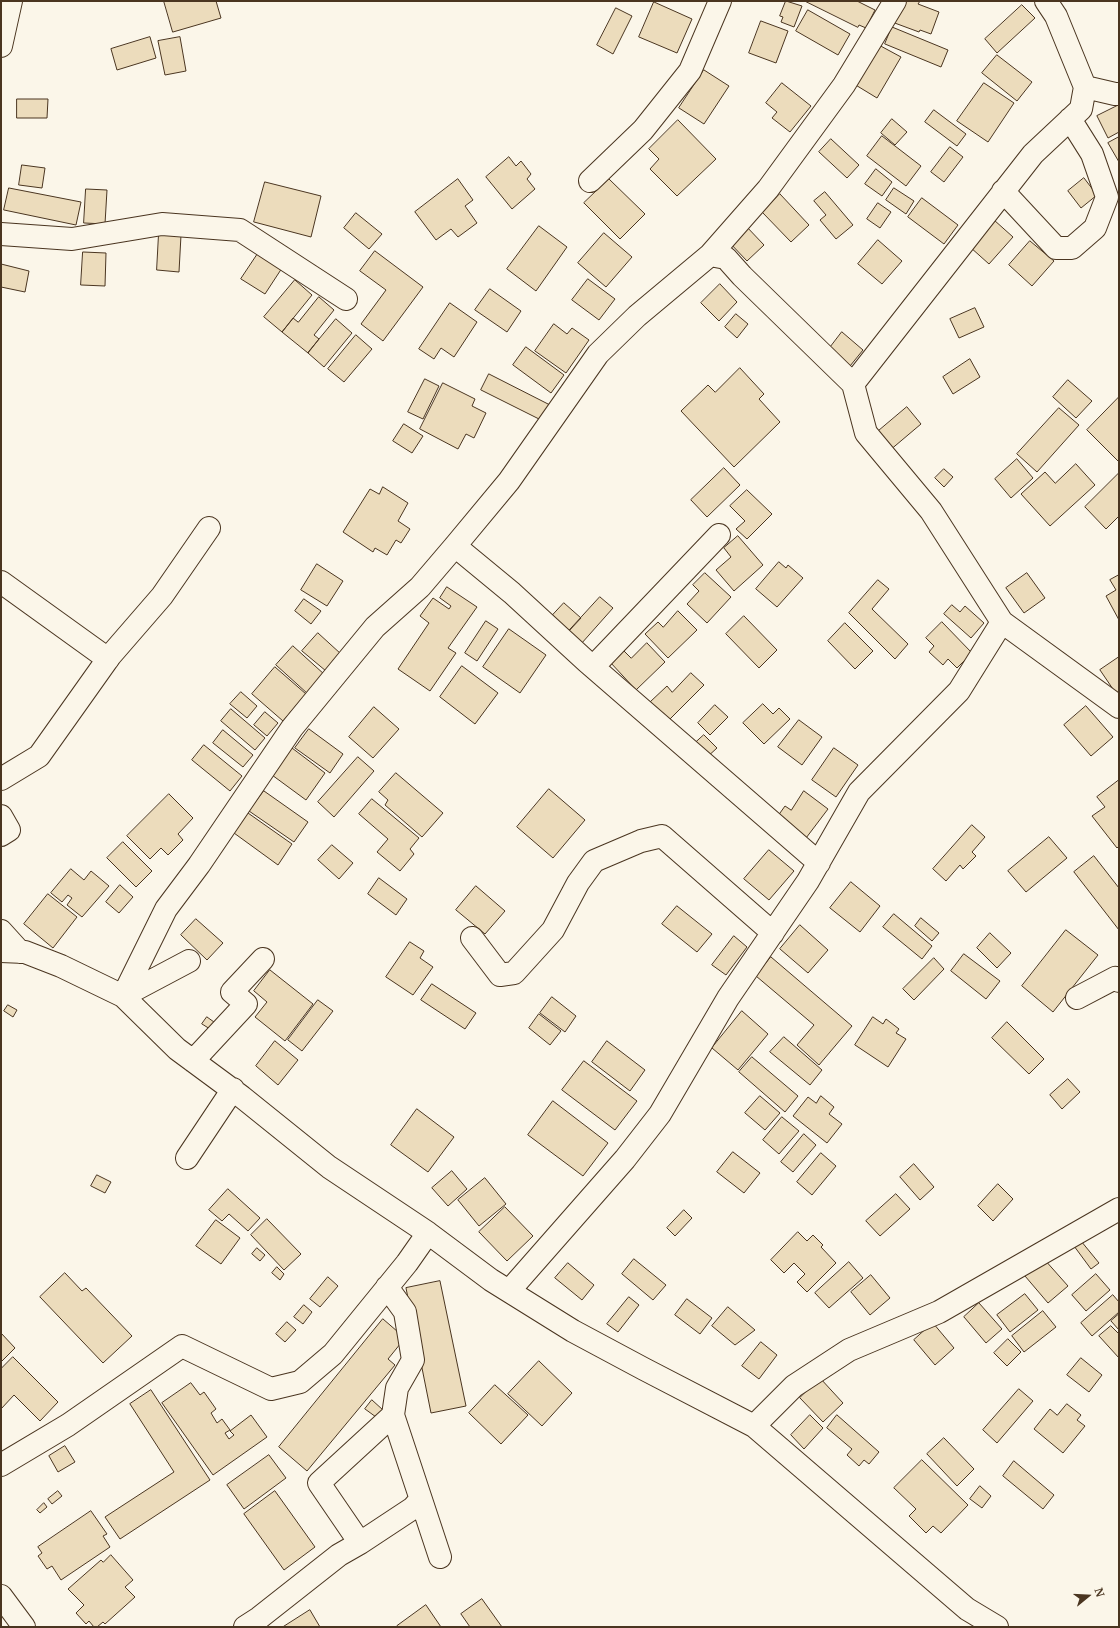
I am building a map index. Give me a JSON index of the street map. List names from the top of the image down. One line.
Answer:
{"north":"right"}
